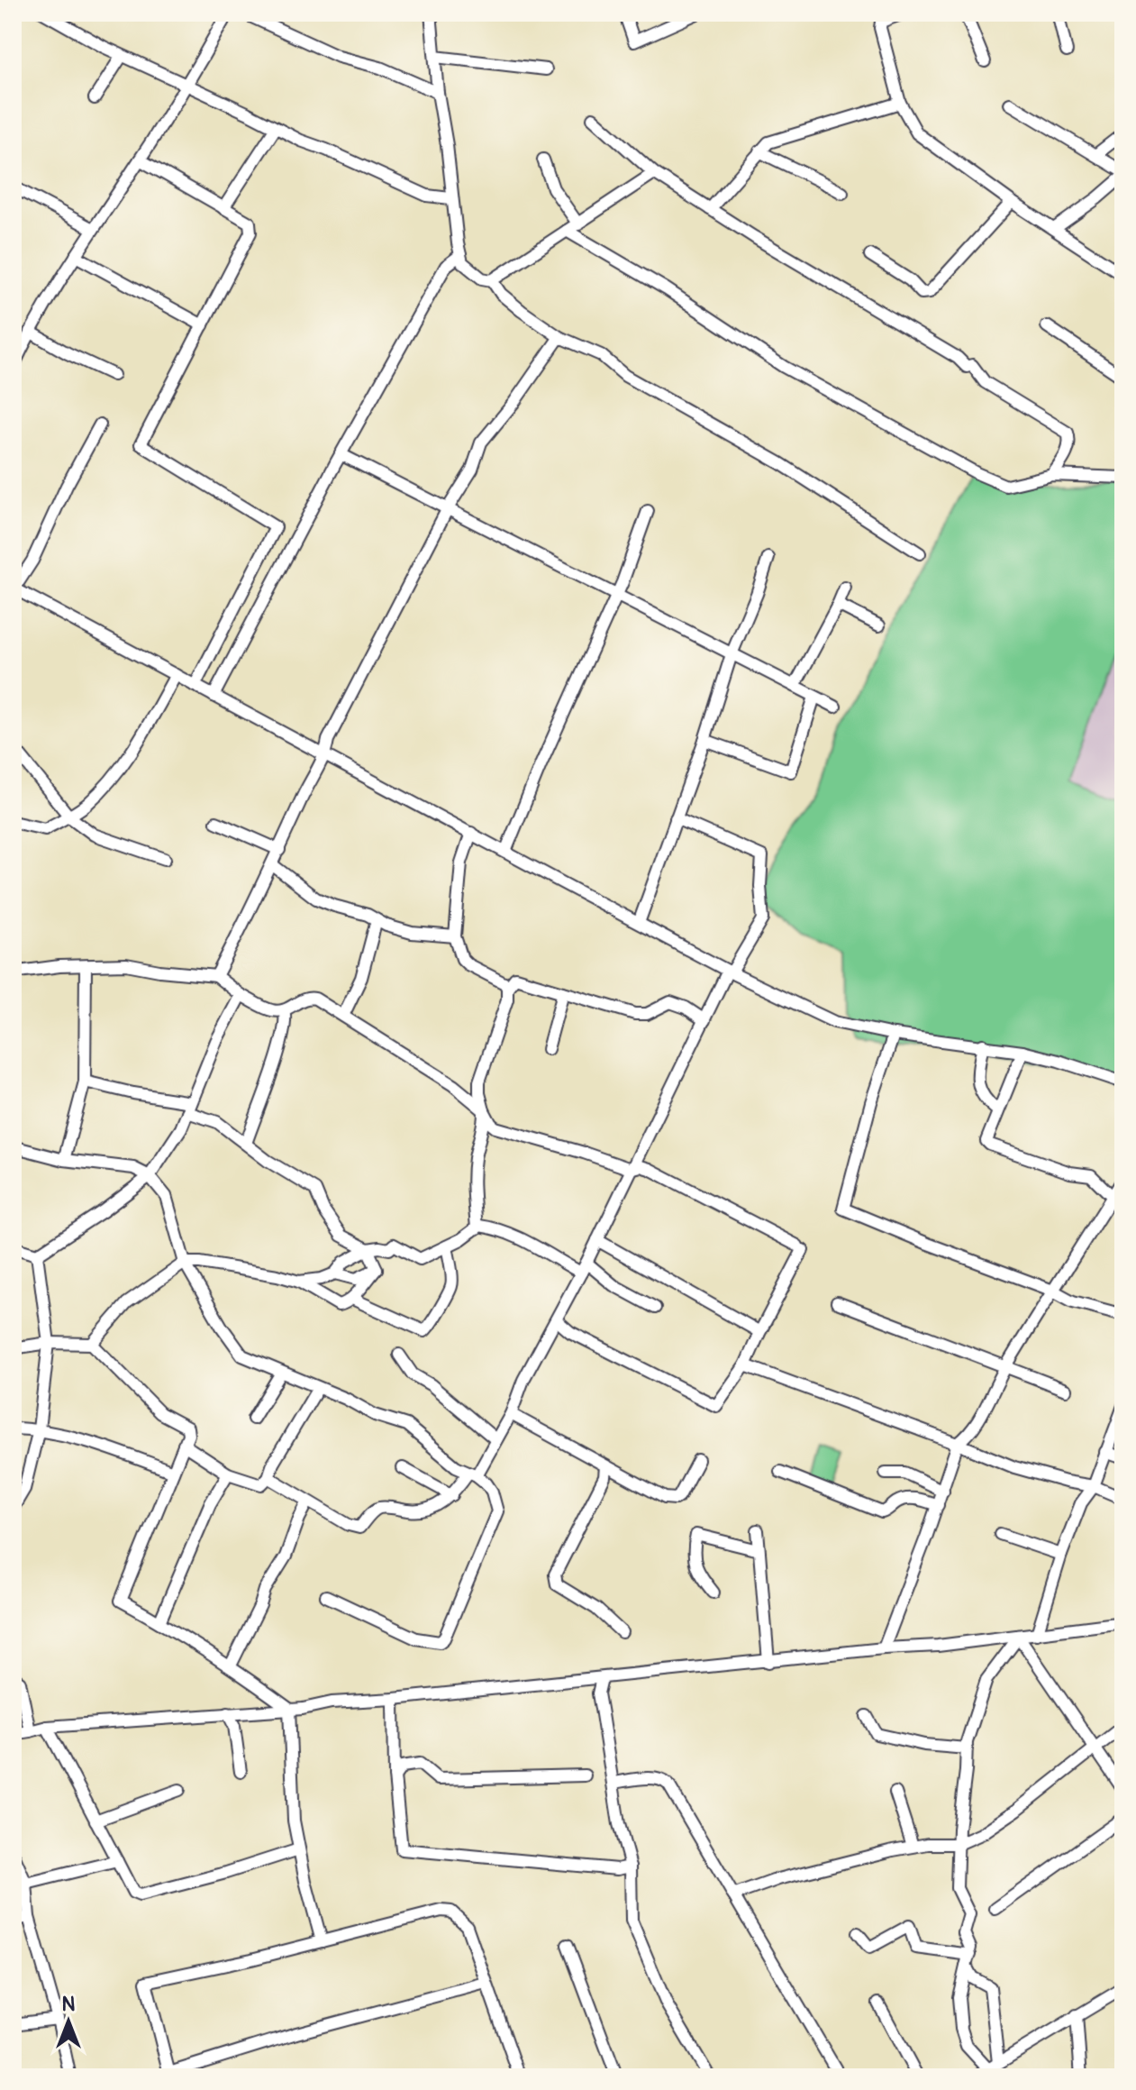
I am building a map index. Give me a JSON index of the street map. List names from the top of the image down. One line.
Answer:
{"north":"top"}
